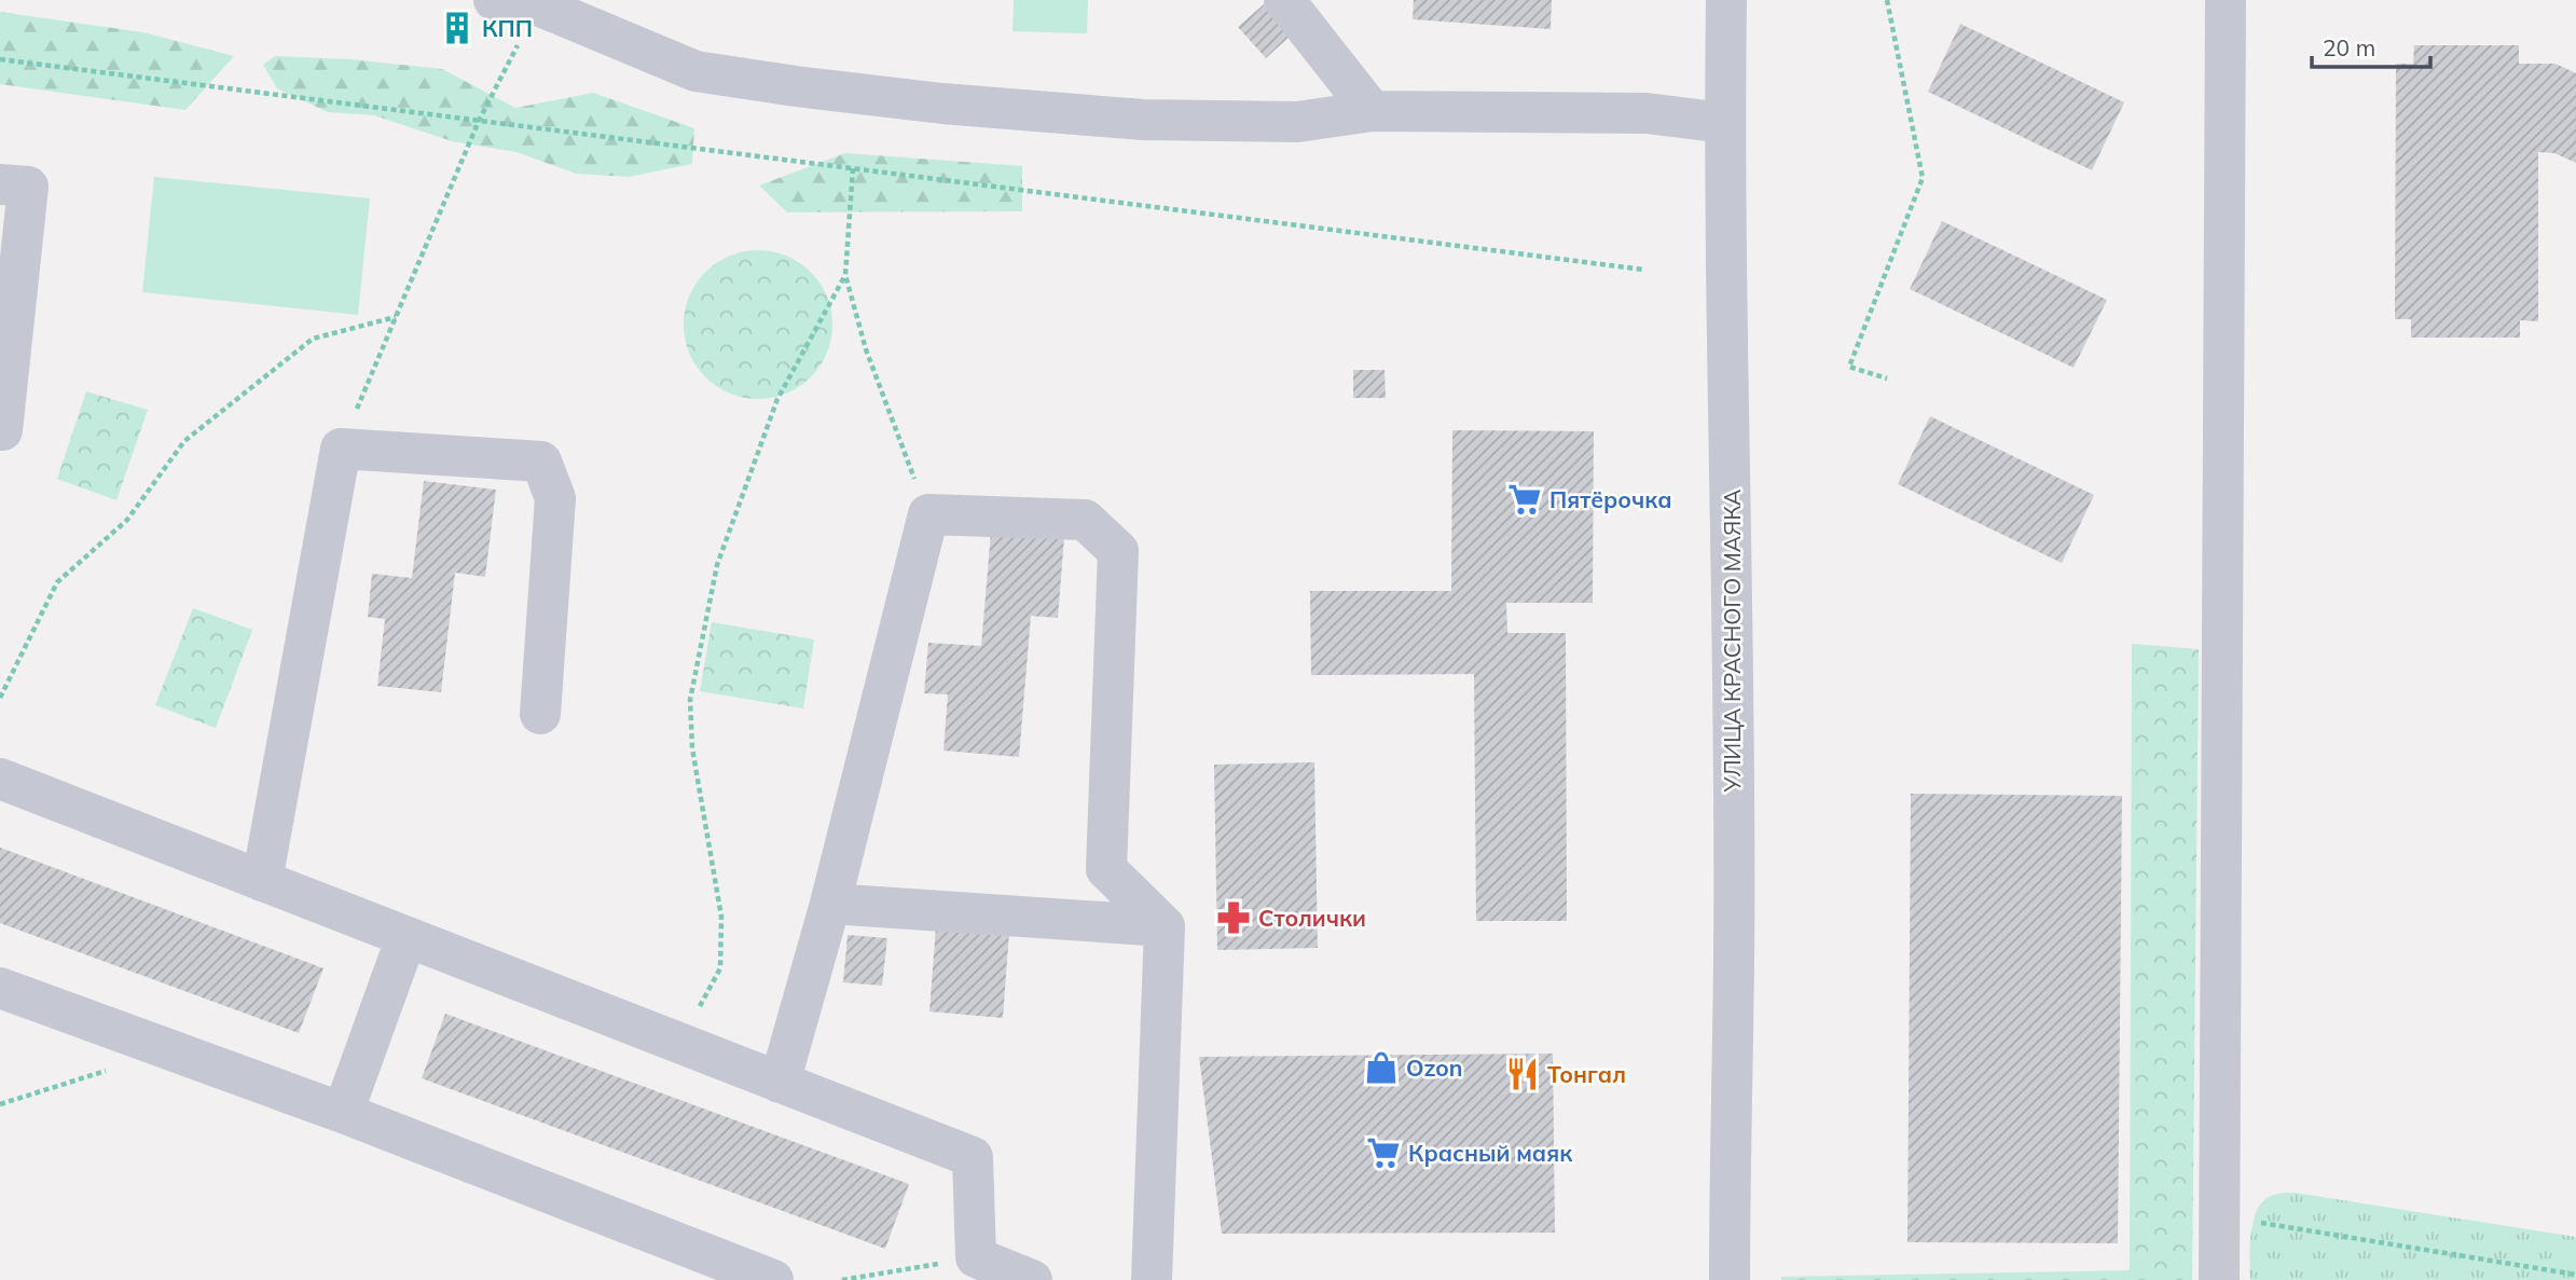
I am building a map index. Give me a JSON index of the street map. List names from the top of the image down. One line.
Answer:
{"streets":{"street":["УЛИЦА КРАСНОГО МАЯКА"]},"places":{"building":["КПП"],"supermarket":["Пятёрочка","Красный маяк"],"pharmacy":["Столички"],"shop":["Ozon"],"restaurant":["Тонгал"]},"scale_bar":"20 m"}
